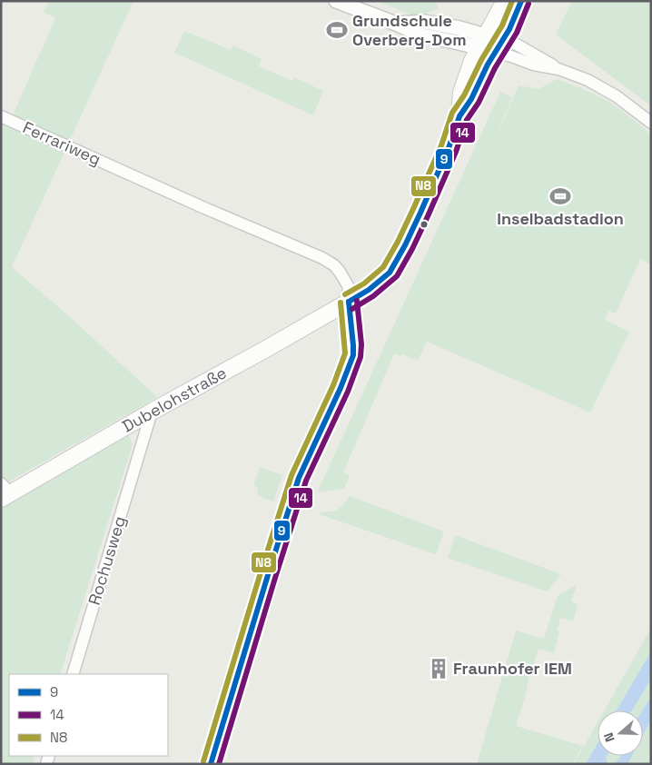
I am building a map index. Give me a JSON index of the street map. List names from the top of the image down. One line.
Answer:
{"streets":{"main road":["Dubelohstraße"],"street":["Ferrariweg","Rochusweg"]},"crossings":[["Ferrariweg","Dubelohstraße"],["Dubelohstraße","Rochusweg"]],"places":{"sports":["Grundschule Overberg-Dom","Inselbadstadion"],"building":["Fraunhofer IEM"]},"lines":["transit line 9","transit line N8","transit line 14"],"legend":["9","14","N8"],"north":"left"}
